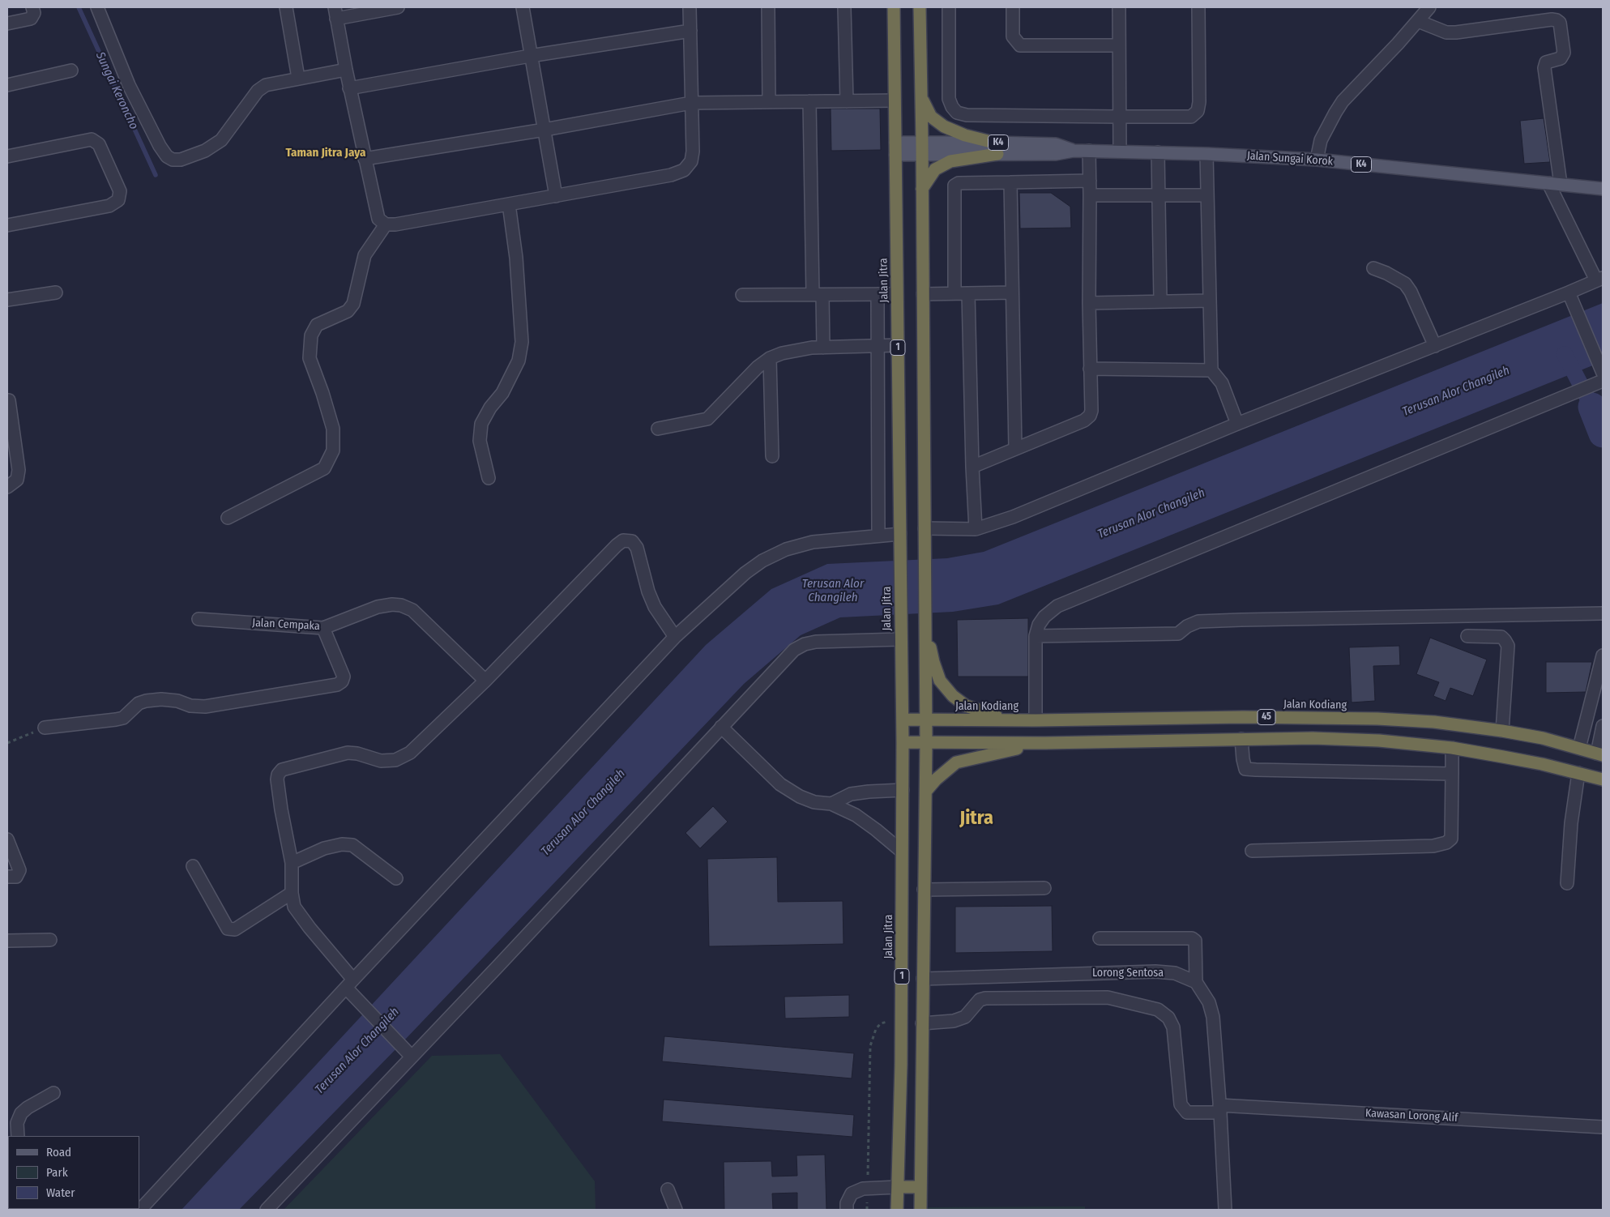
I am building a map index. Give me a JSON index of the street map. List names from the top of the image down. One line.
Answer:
{"streets":{"highway":["Jalan Jitra","1","Jalan Kodiang","45"],"main road":["K4","Jalan Sungai Korok"],"street":["Jalan Cempaka","Lorong Sentosa","Kawasan Lorong Alif"]},"crossings":[["K4","Jalan Sungai Korok"],["K4","Jalan Jitra"],["K4","1"],["Jalan Sungai Korok","1"],["Jalan Jitra","45"],["1","Jalan Kodiang"],["1","45"],["1","Lorong Sentosa"],["1","Kawasan Lorong Alif"],["Jalan Kodiang","45"]],"districts":["Taman Jitra Jaya","Jitra"],"water":["Sungai Keroncho","Terusan Alor Changileh"],"legend":["Road","Park","Water"]}
